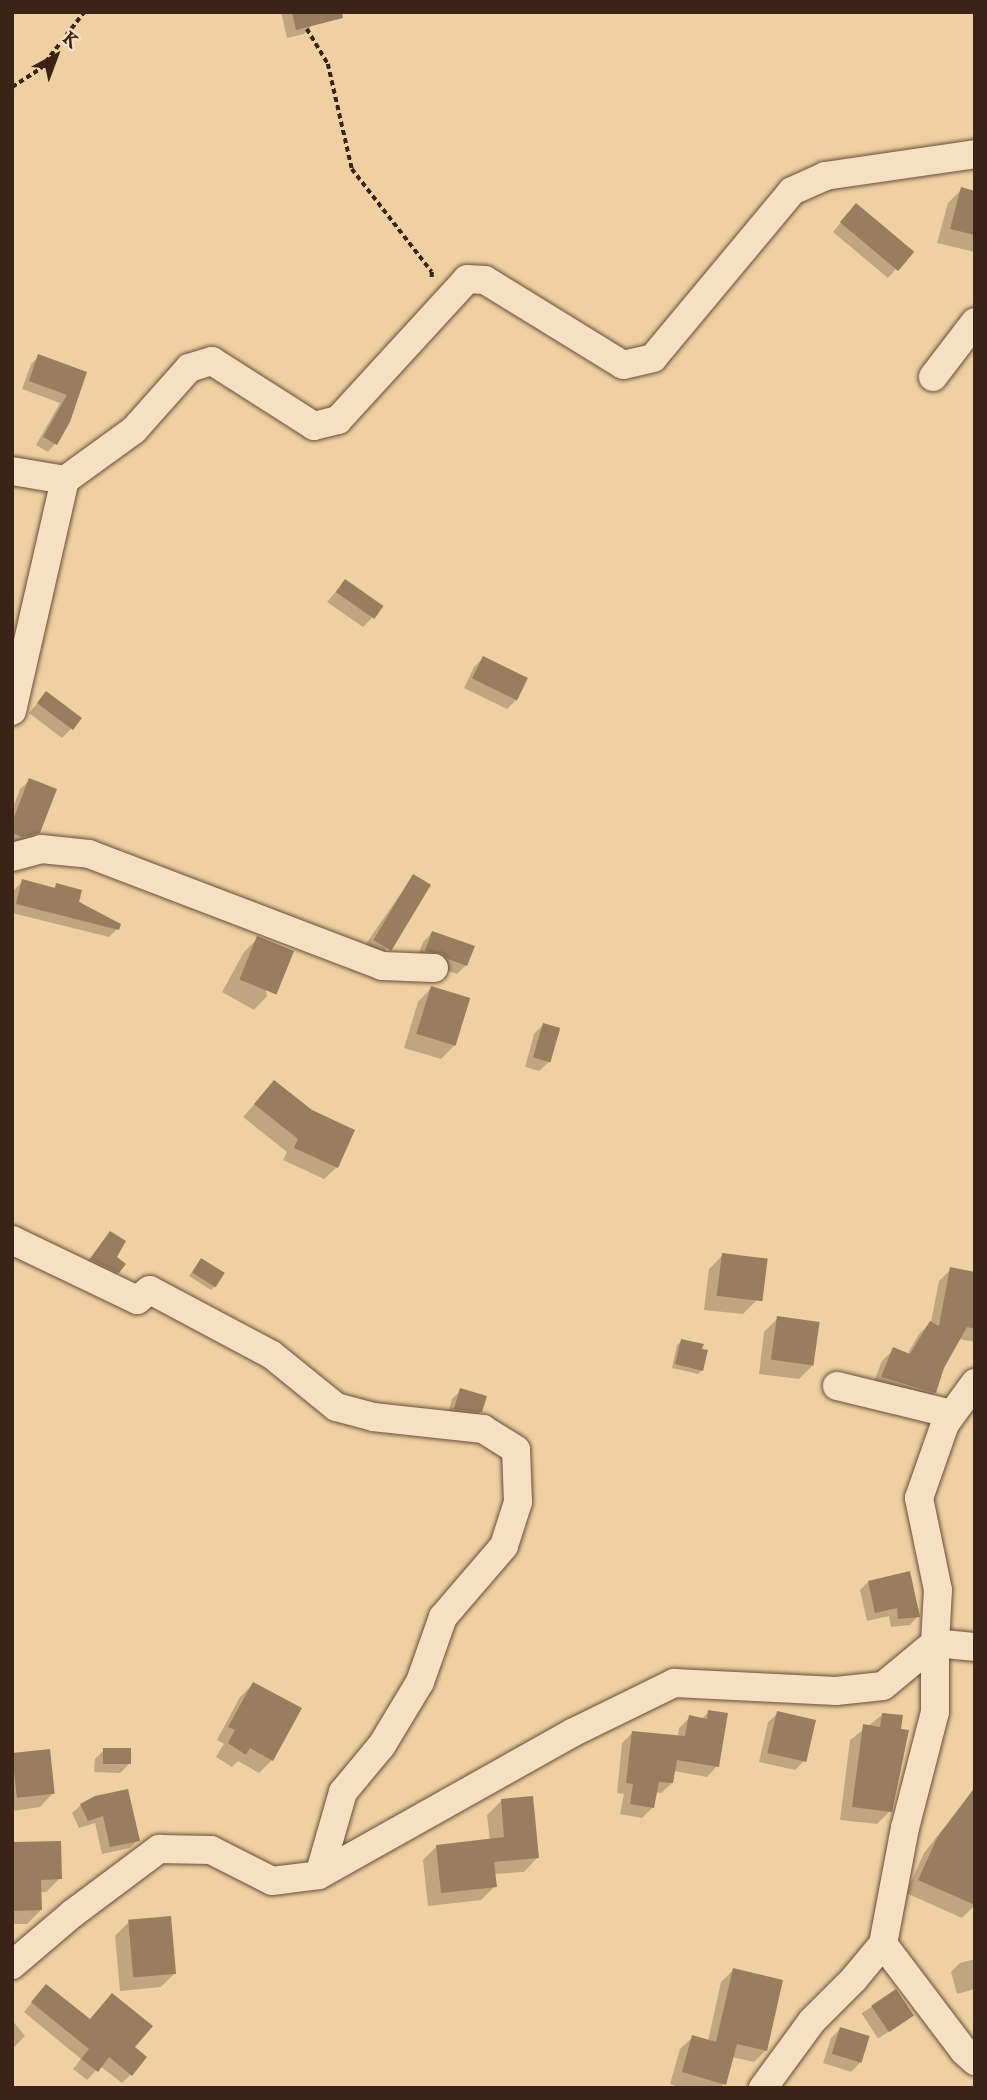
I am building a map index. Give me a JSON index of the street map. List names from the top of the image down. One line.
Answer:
{"north":"top right"}
